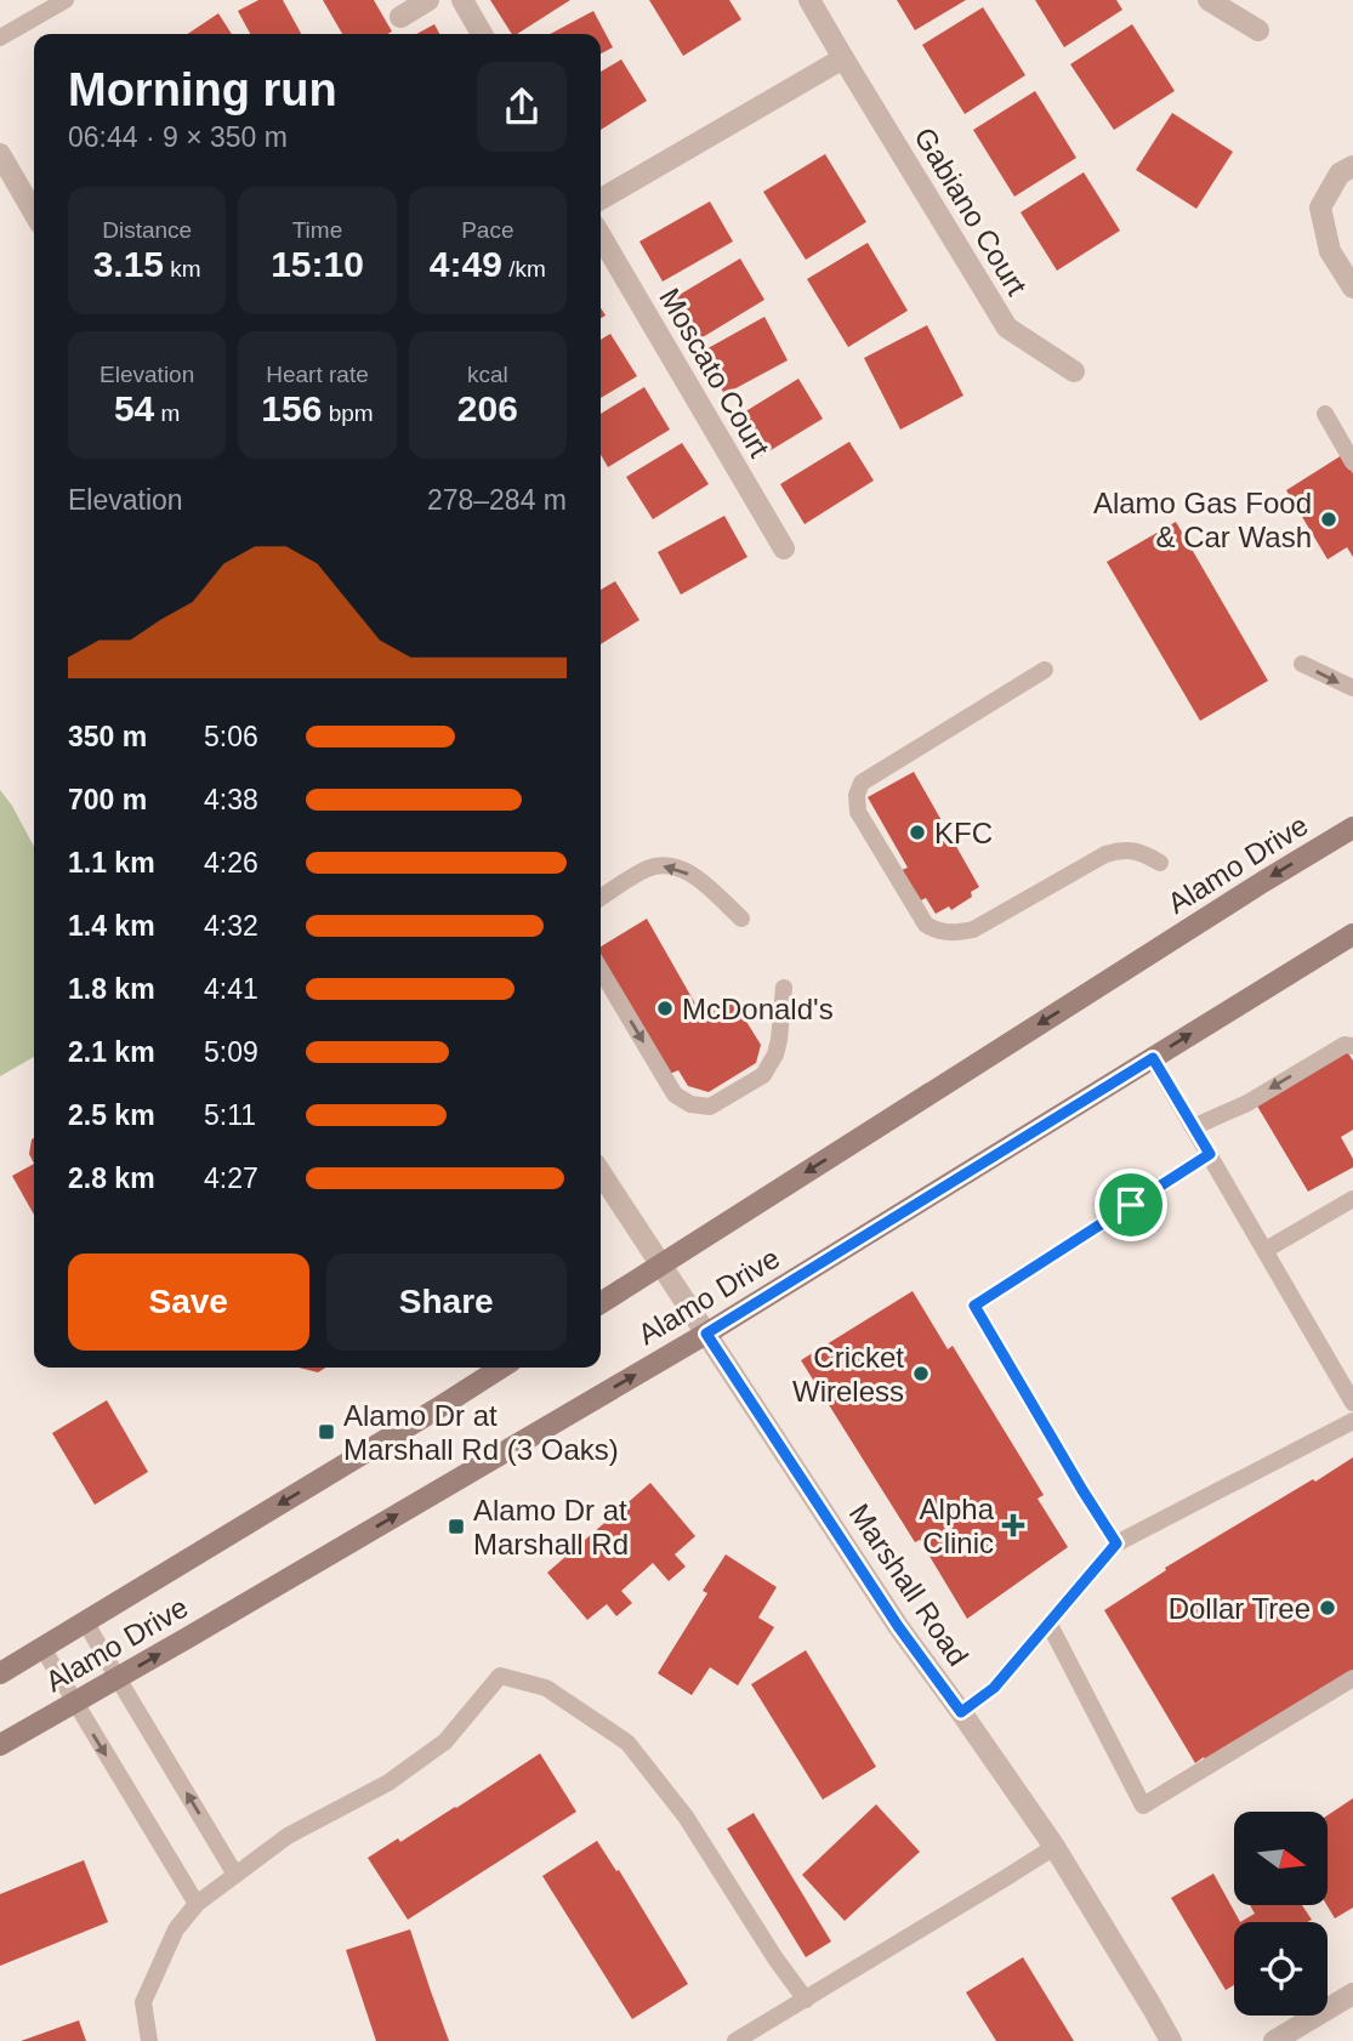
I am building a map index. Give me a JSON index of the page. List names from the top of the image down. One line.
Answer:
{"streets":{"main road":["Alamo Drive"],"street":["Gabiano Court","Moscato Court","Marshall Road"]},"crossings":[["Alamo Drive","Marshall Road"]],"places":{"other":["Alamo Gas Food & Car Wash","KFC","McDonald's","Cricket Wireless","Dollar Tree"],"transit":["Alamo Dr at Marshall Rd (3 Oaks)","Alamo Dr at Marshall Rd"],"health":["Alpha Clinic"]},"north":"right","page":{"heading":["Morning run","06:44 · 9 × 350 m"],"stats":[["Distance","3.15 km"],["Time","15:10"],["Pace","4:49 /km"],["Elevation","54 m"],["Heart rate","156 bpm"],["kcal","206"]],"chart":["Elevation","278–284 m"],"list":[{"name":"350 m","note":"5:06"},{"name":"700 m","note":"4:38"},{"name":"1.1 km","note":"4:26"},{"name":"1.4 km","note":"4:32"},{"name":"1.8 km","note":"4:41"},{"name":"2.1 km","note":"5:09"},{"name":"2.5 km","note":"5:11"},{"name":"2.8 km","note":"4:27"}],"buttons":["Save","Share"]}}
